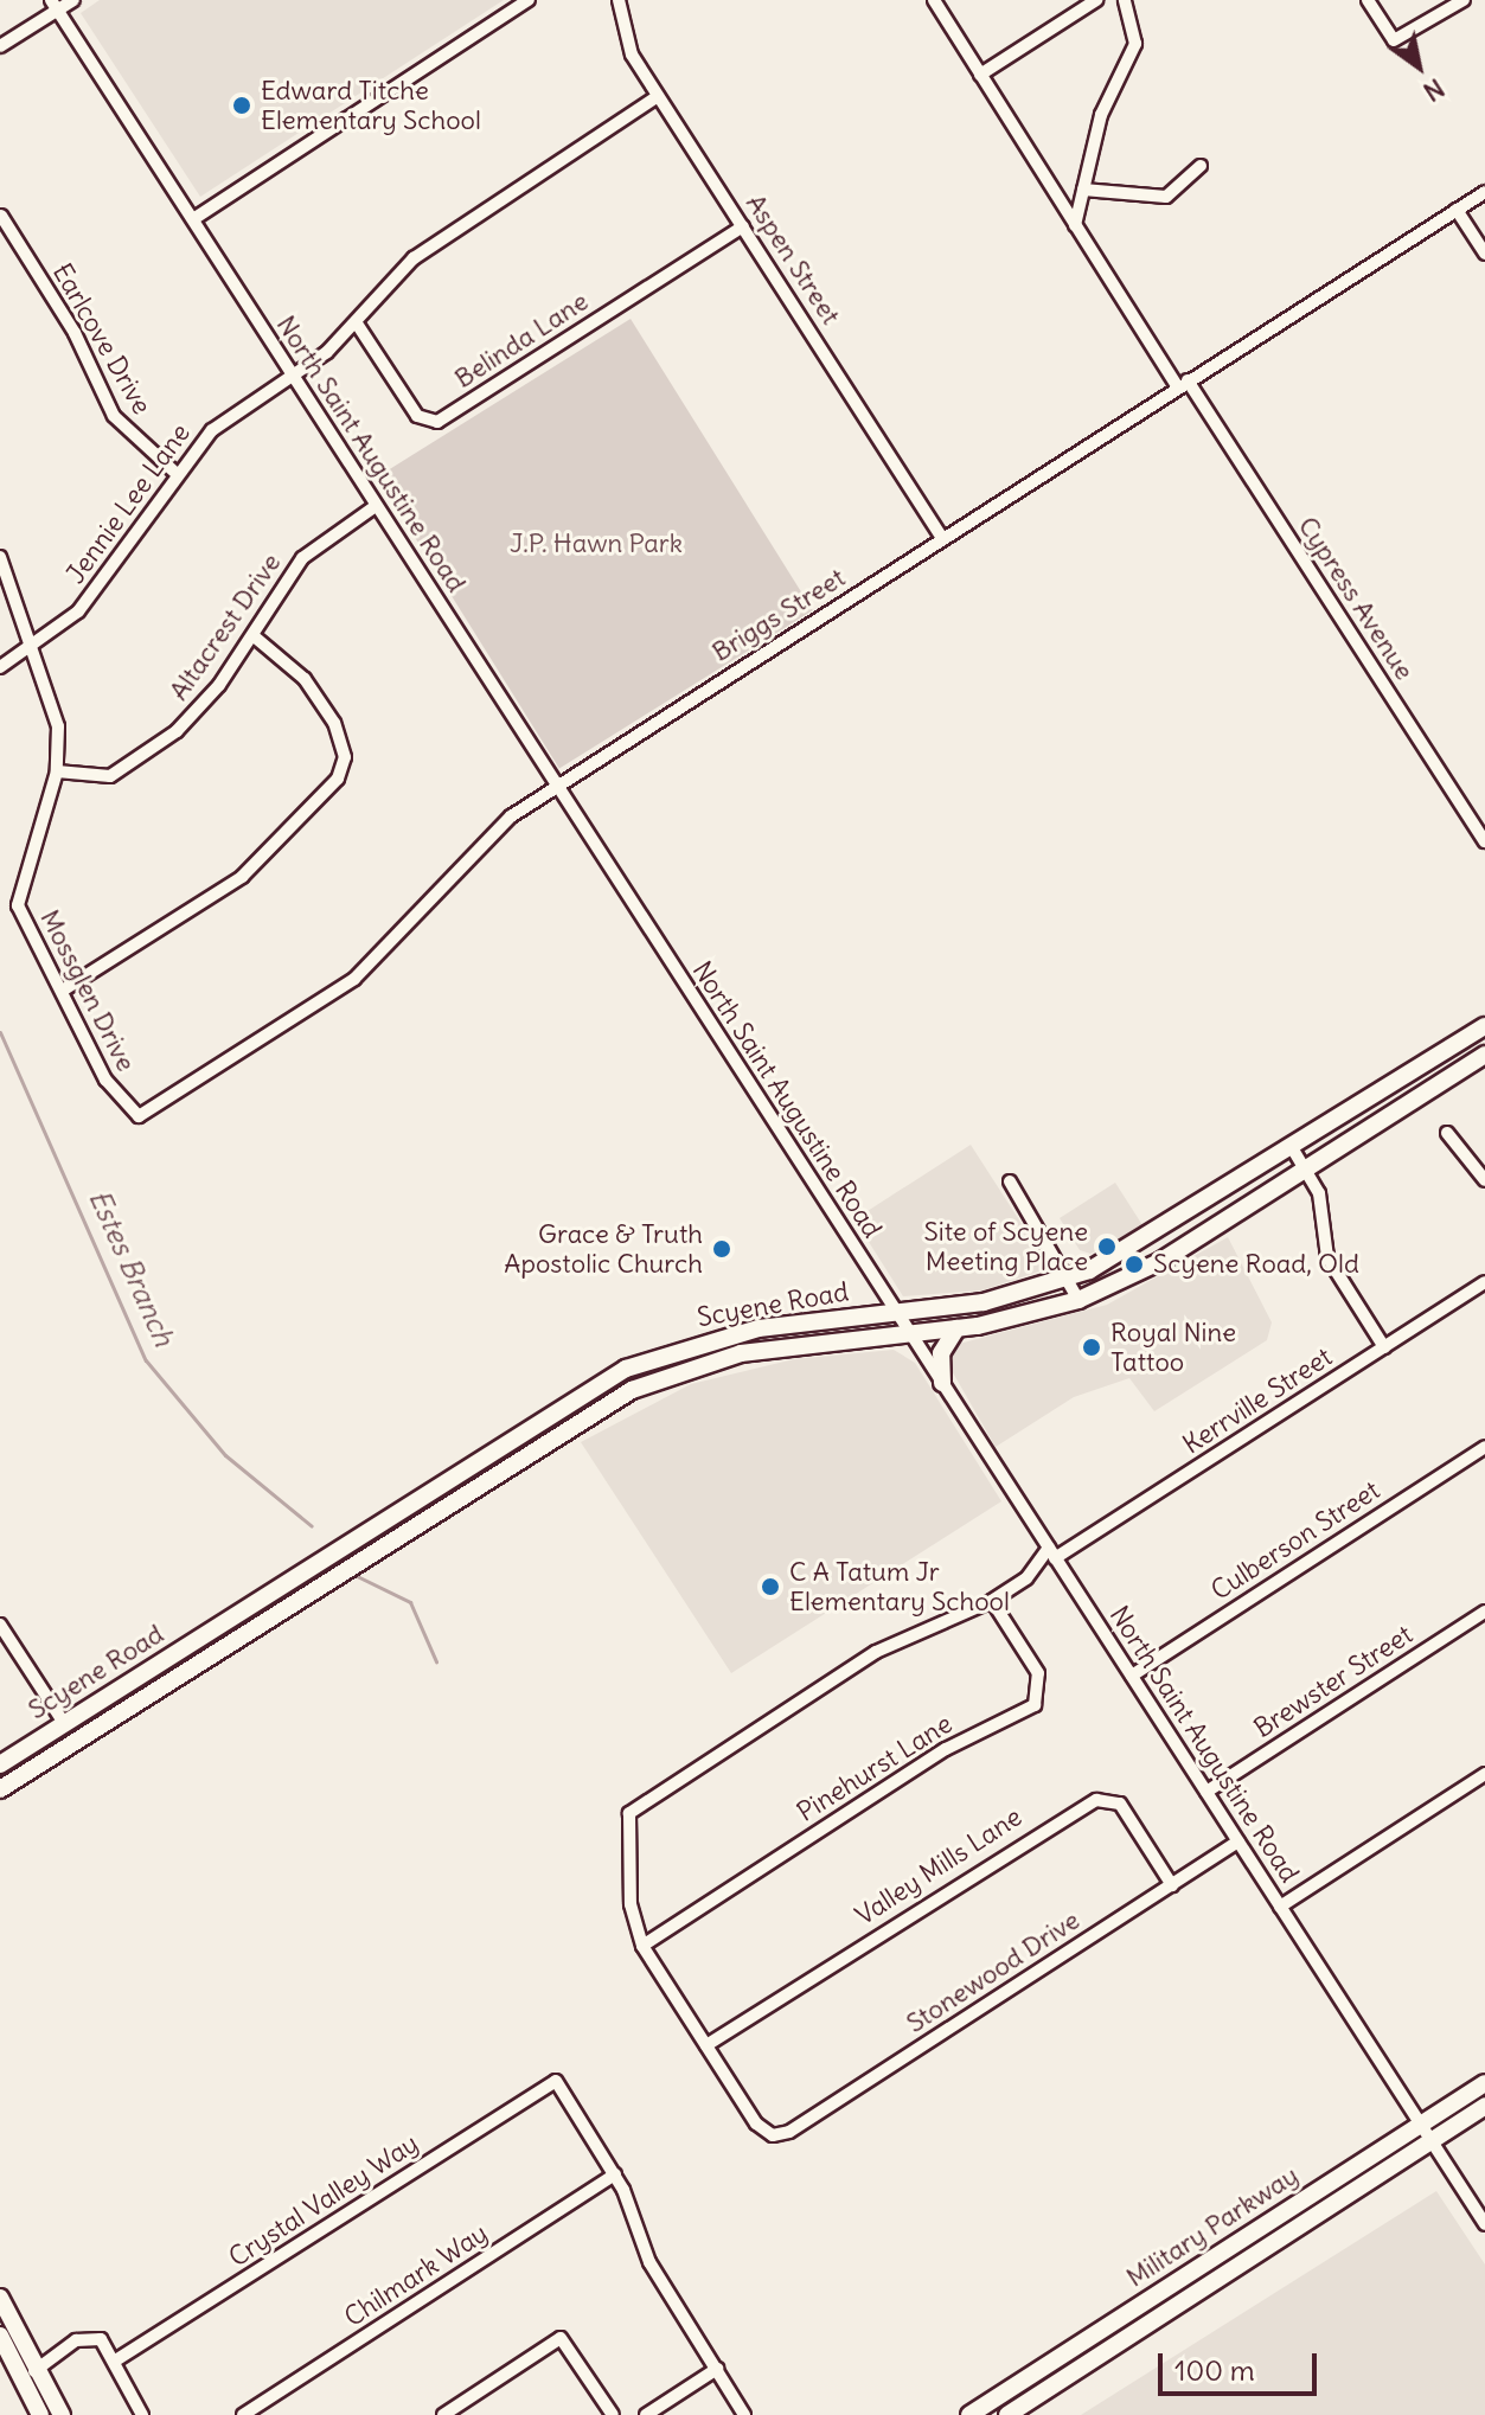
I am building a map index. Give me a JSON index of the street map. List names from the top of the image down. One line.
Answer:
{"streets":{"main road":["Scyene Road","Military Parkway"],"street":["Aspen Street","Earlcove Drive","Belinda Lane","North Saint Augustine Road","Jennie Lee Lane","Cypress Avenue","Briggs Street","Altacrest Drive","Mossglen Drive","Kerrville Street","Culberson Street","Brewster Street","Pinehurst Lane","Valley Mills Lane","Stonewood Drive","Crystal Valley Way","Chilmark Way"]},"crossings":[["Aspen Street","Belinda Lane"],["Aspen Street","Jennie Lee Lane"],["Aspen Street","Briggs Street"],["Earlcove Drive","Jennie Lee Lane"],["Belinda Lane","Jennie Lee Lane"],["North Saint Augustine Road","Jennie Lee Lane"],["North Saint Augustine Road","Briggs Street"],["North Saint Augustine Road","Altacrest Drive"],["North Saint Augustine Road","Scyene Road"],["North Saint Augustine Road","Kerrville Street"],["North Saint Augustine Road","Culberson Street"],["North Saint Augustine Road","Brewster Street"],["North Saint Augustine Road","Stonewood Drive"],["North Saint Augustine Road","Military Parkway"],["Jennie Lee Lane","Mossglen Drive"],["Cypress Avenue","Briggs Street"],["Briggs Street","Mossglen Drive"],["Altacrest Drive","Mossglen Drive"],["Kerrville Street","Pinehurst Lane"],["Valley Mills Lane","Stonewood Drive"],["Crystal Valley Way","Chilmark Way"]],"water":["Estes Branch"],"parks":["J.P. Hawn Park"],"places":["Edward Titche Elementary School","Site of Scyene Meeting Place","Grace & Truth Apostolic Church","Scyene Road, Old","Royal Nine Tattoo","C A Tatum Jr Elementary School"],"scale_bar":"100 m","north":"bottom right"}
